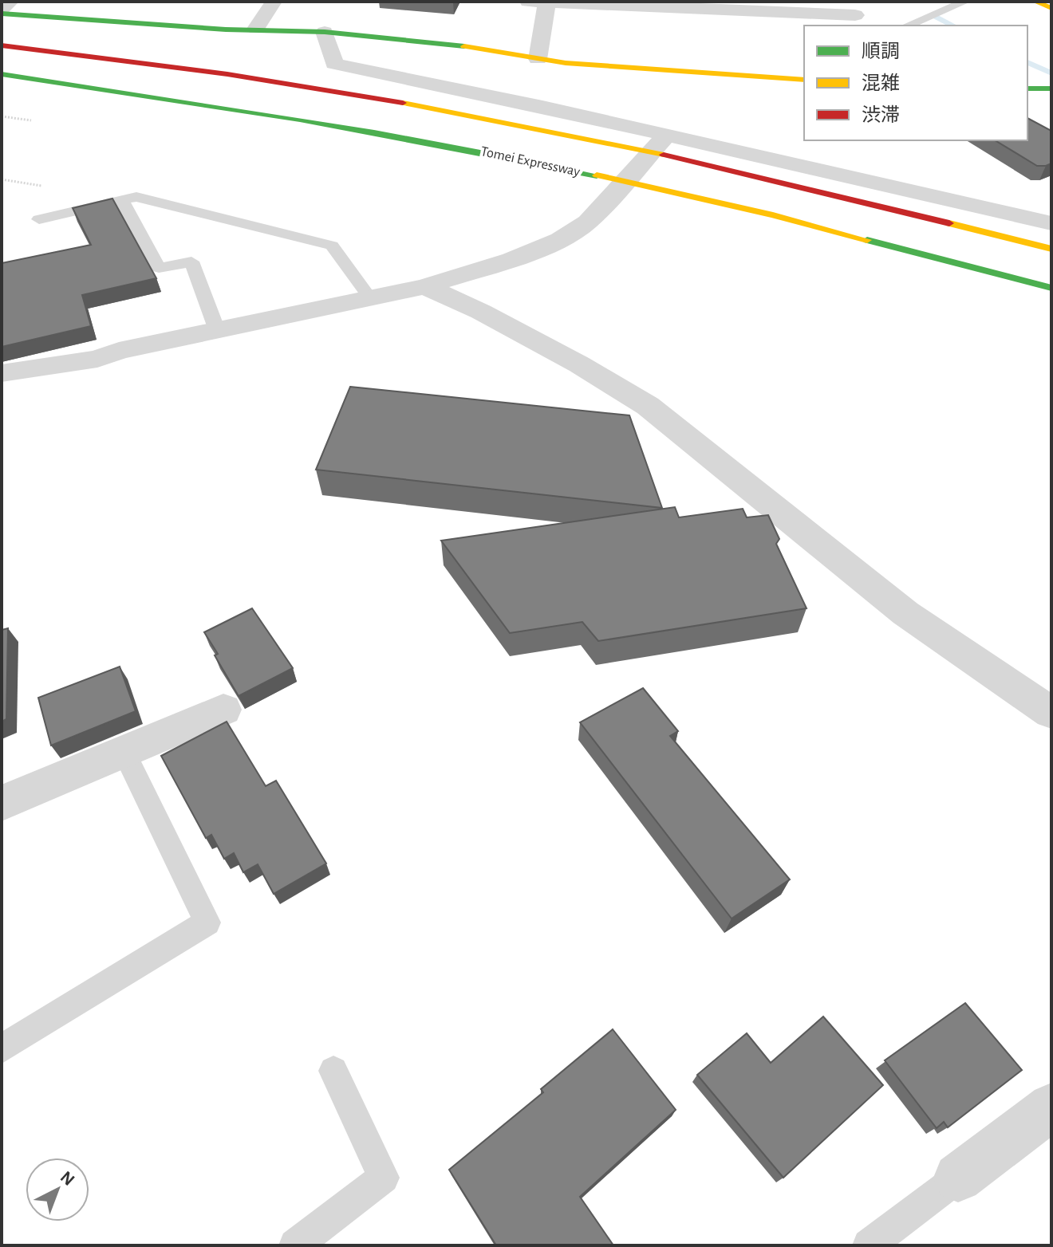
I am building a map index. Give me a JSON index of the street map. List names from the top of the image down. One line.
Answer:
{"streets":{"main road":["Tomei Expressway"]},"legend":["順調","混雑","渋滞"],"north":"top right"}
